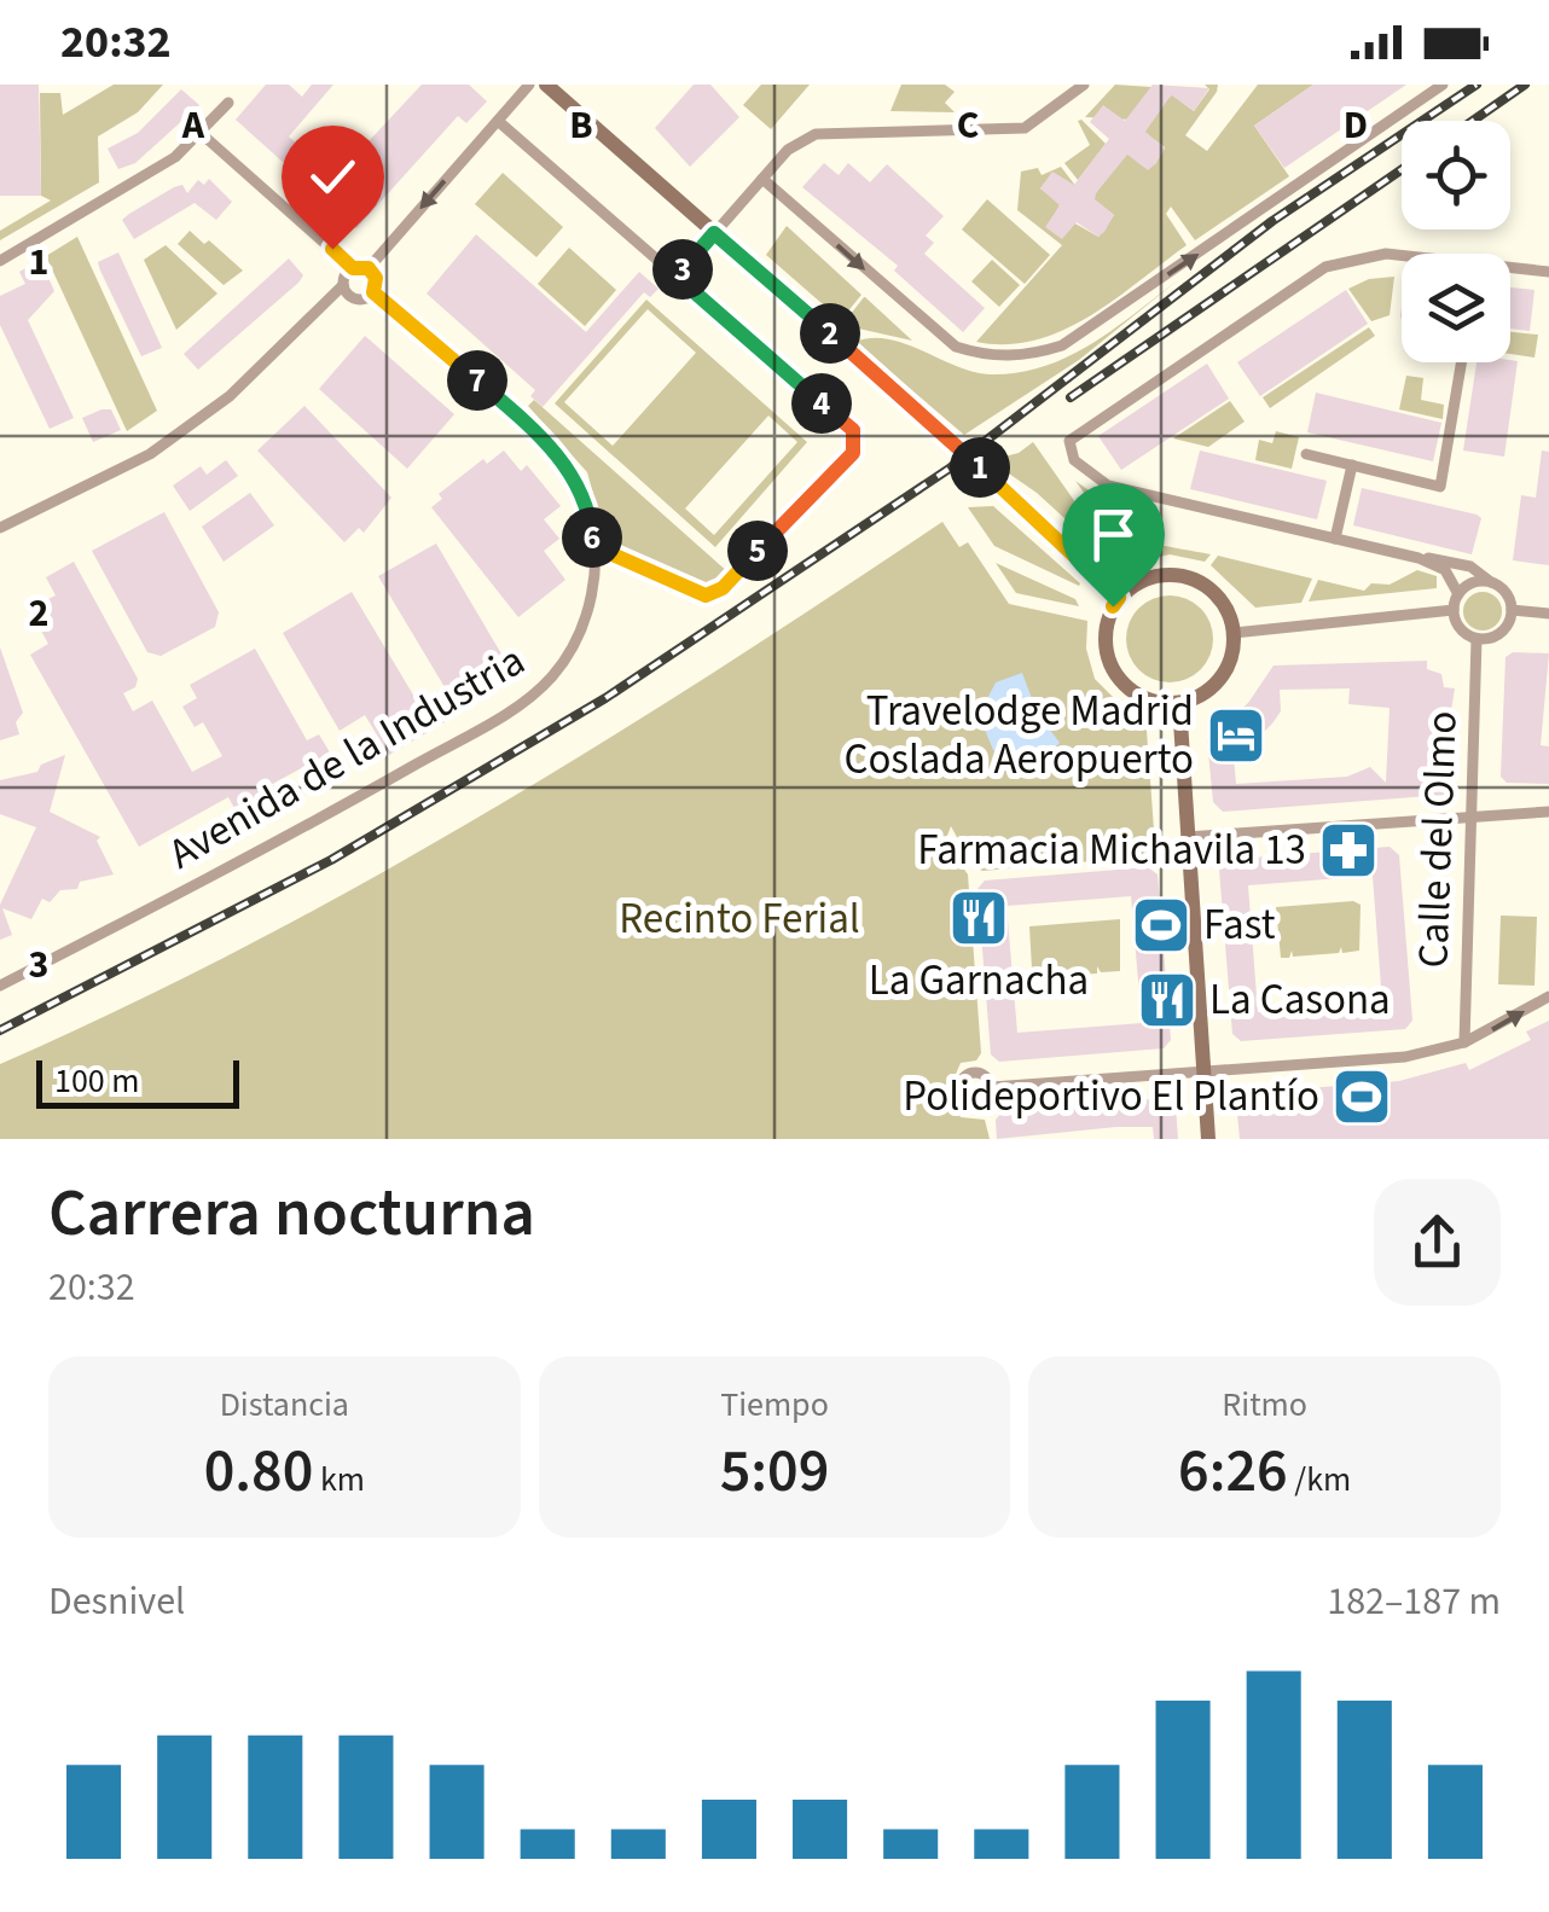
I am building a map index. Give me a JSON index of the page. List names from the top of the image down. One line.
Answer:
{"streets":{"street":["Avenida de la Industria","Calle del Olmo"]},"parks":["Recinto Ferial"],"places":{"hotel":["Travelodge Madrid Coslada Aeropuerto"],"pharmacy":["Farmacia Michavila 13"],"restaurant":["La Garnacha","La Casona"],"sports":["Fast","Polideportivo El Plantío"]},"scale_bar":"100 m","page":{"status":"20:32","pins":["3","2","7","4","1","6","5"],"scale":"100 m","heading":["Carrera nocturna","20:32"],"stats":[["Distancia","0.80 km"],["Tiempo","5:09"],["Ritmo","6:26 /km"]],"chart":["Desnivel","182–187 m"]},"grid":{"columns":["A","B","C","D"],"rows":["1","2","3"]}}
